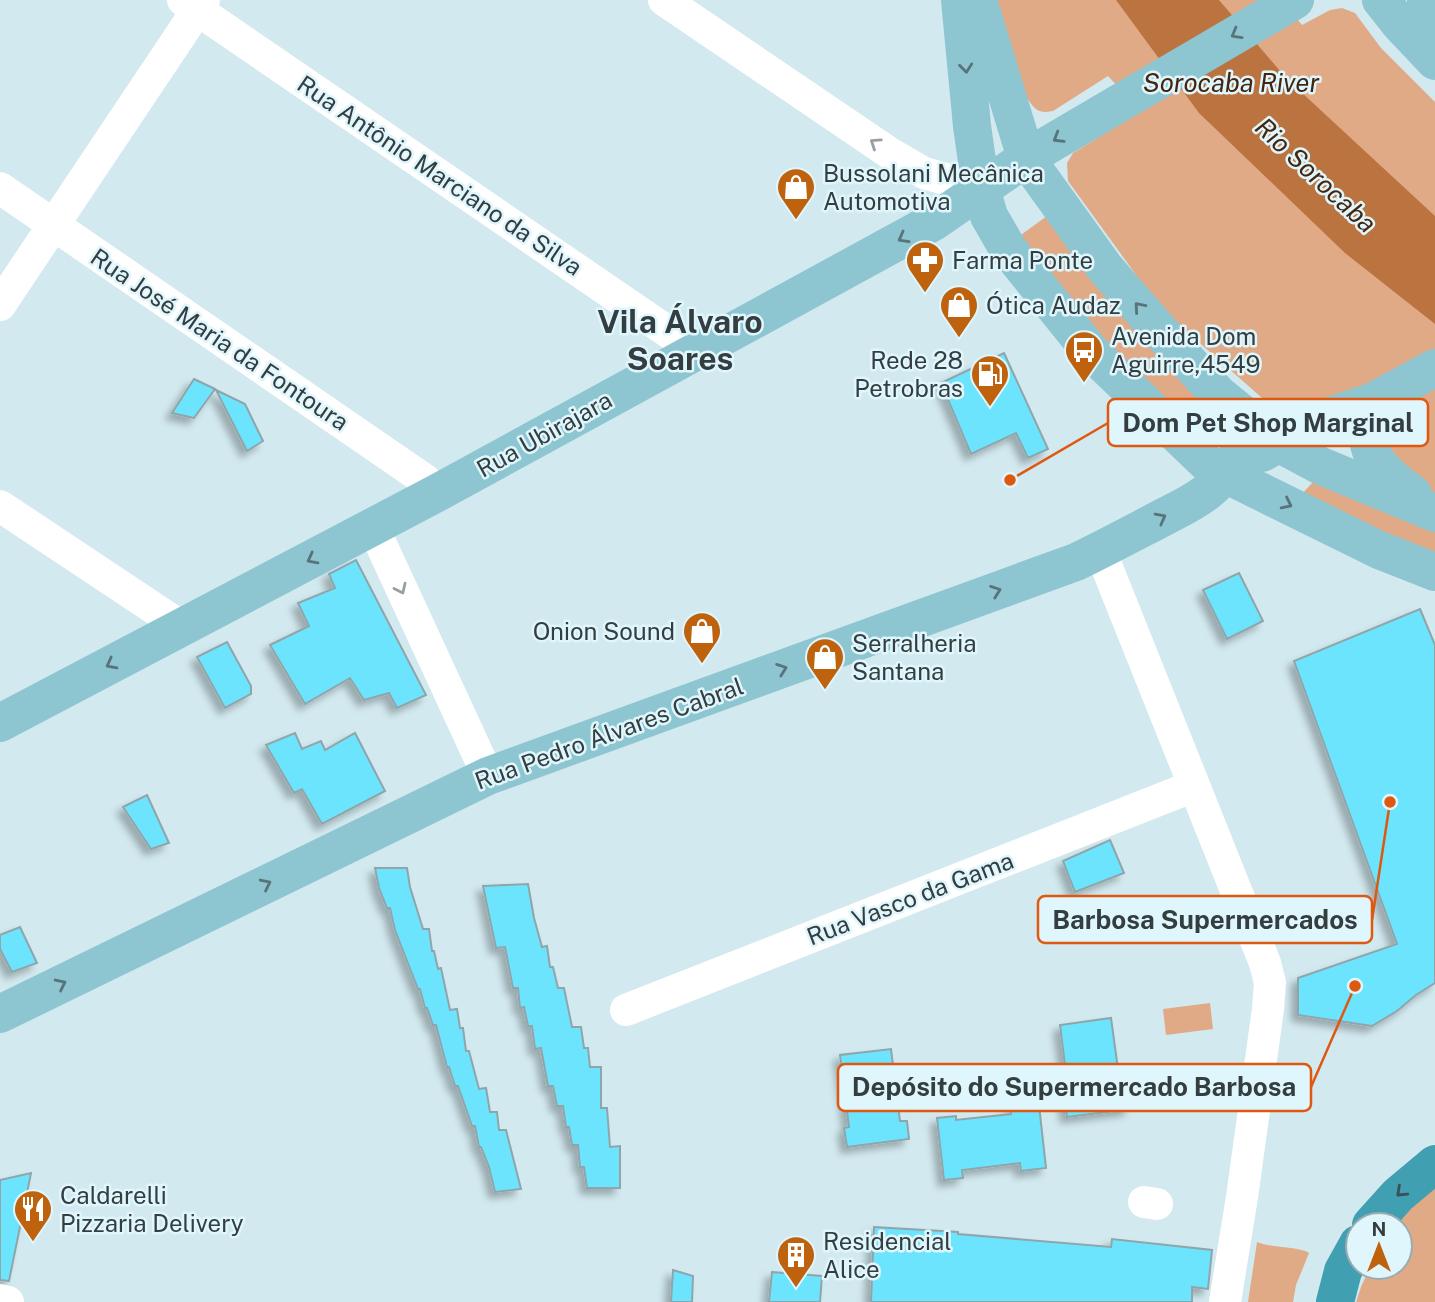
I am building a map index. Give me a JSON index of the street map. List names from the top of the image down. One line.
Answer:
{"streets":{"main road":["Rua Ubirajara","Rua Pedro Álvares Cabral"],"street":["Rua Antônio Marciano da Silva","Rua José Maria da Fontoura","Rua Vasco da Gama"]},"crossings":[["Rua Antônio Marciano da Silva","Rua Ubirajara"],["Rua José Maria da Fontoura","Rua Ubirajara"]],"one_way":["Rua Ubirajara","Rua Pedro Álvares Cabral"],"districts":["Vila Álvaro Soares"],"water":["Sorocaba River","Rio Sorocaba"],"places":{"shop":["Bussolani Mecânica Automotiva","Ótica Audaz","Onion Sound","Serralheria Santana"],"pharmacy":["Farma Ponte"],"bus stop":["Avenida Dom Aguirre,4549"],"fuel station":["Rede 28 Petrobras"],"other":["Dom Pet Shop Marginal","Barbosa Supermercados","Depósito do Supermercado Barbosa"],"restaurant":["Caldarelli Pizzaria Delivery"],"building":["Residencial Alice"]},"north":"top"}
